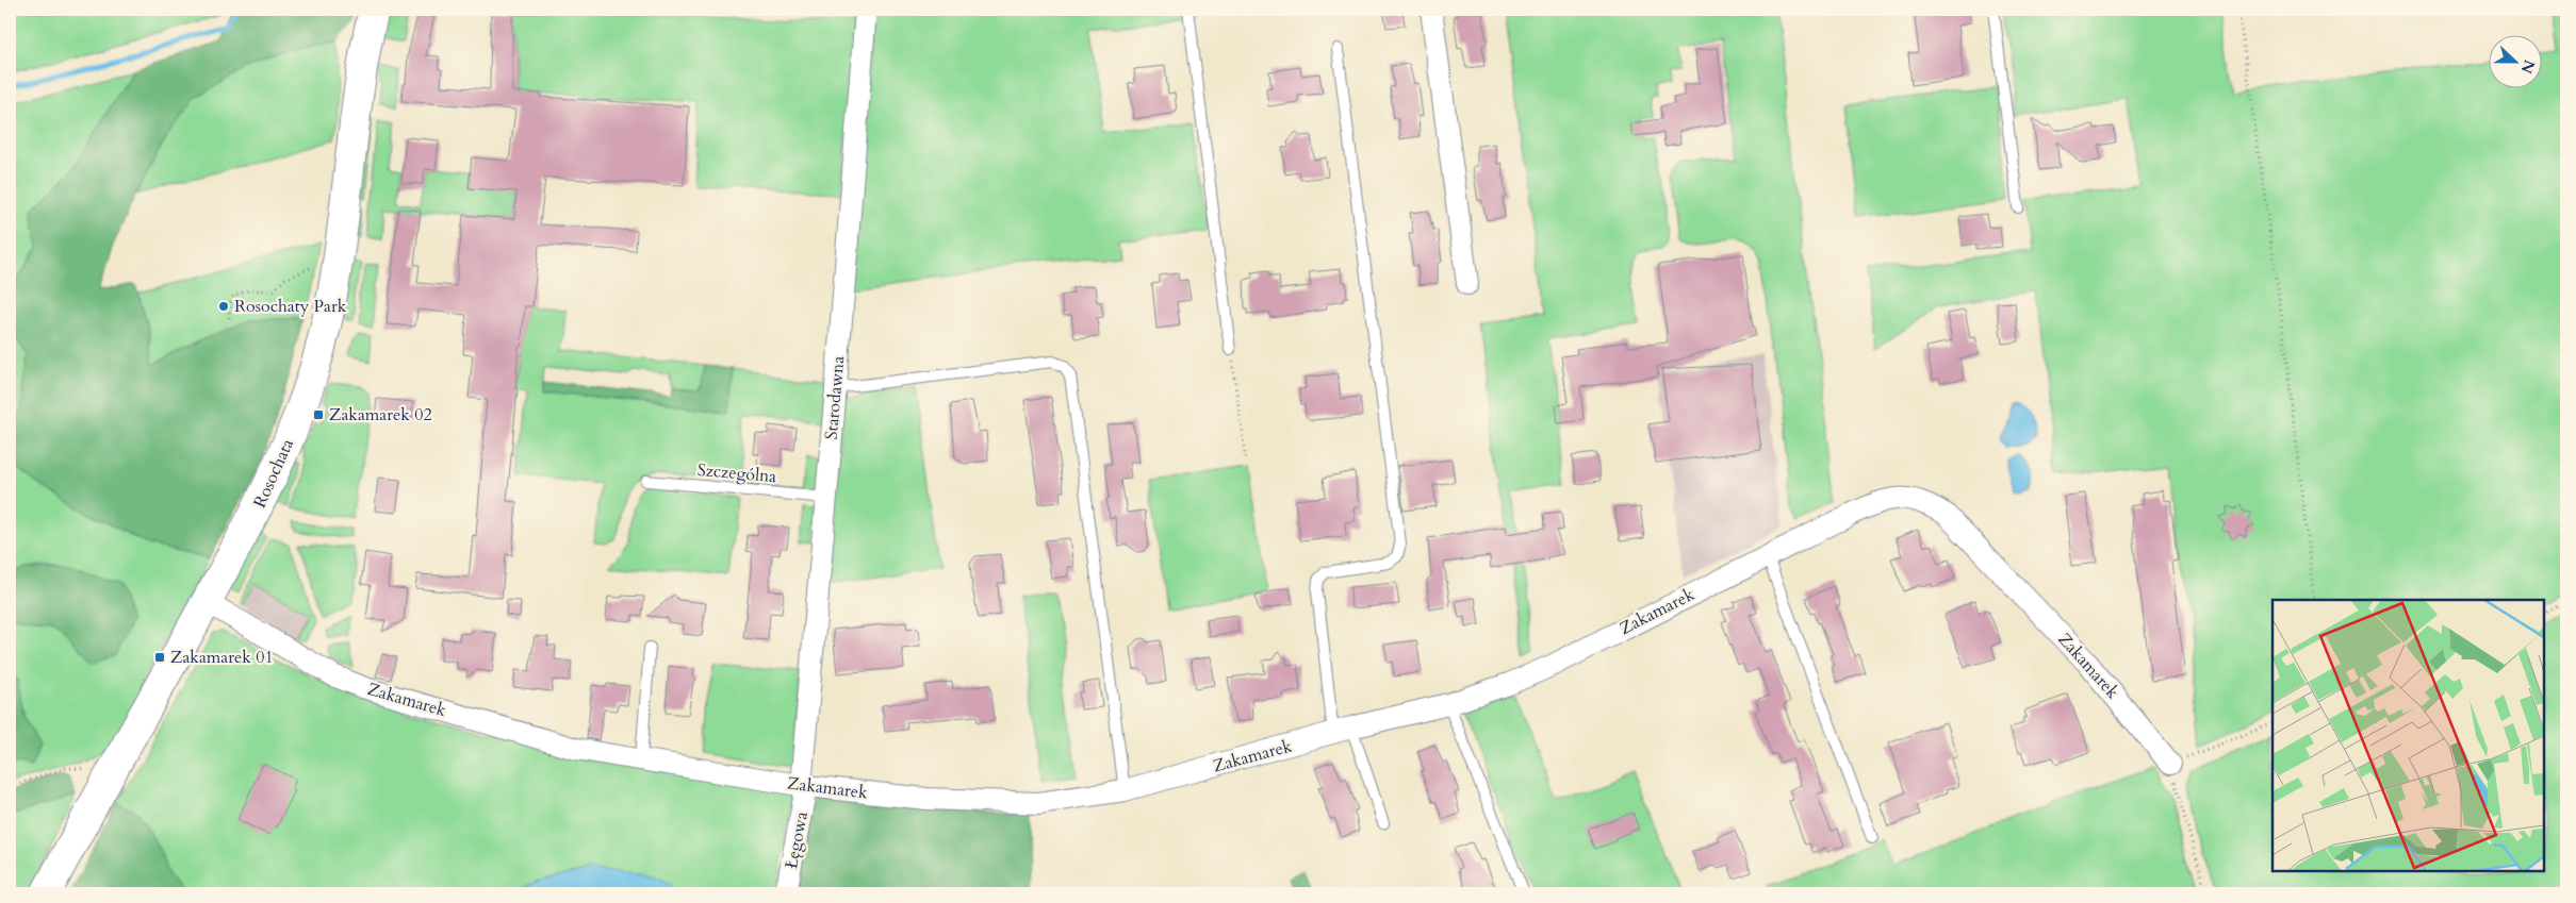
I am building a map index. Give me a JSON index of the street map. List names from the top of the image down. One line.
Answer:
{"streets":{"street":["Starodawna","Rosochata","Zakamarek","Łęgowa"],"lane":["Szczególna"]},"crossings":[["Starodawna","Szczególna"],["Starodawna","Zakamarek"],["Starodawna","Łęgowa"],["Rosochata","Zakamarek"],["Zakamarek","Łęgowa"]],"places":{"other":["Rosochaty Park"],"transit":["Zakamarek 02","Zakamarek 01"]},"north":"right"}
